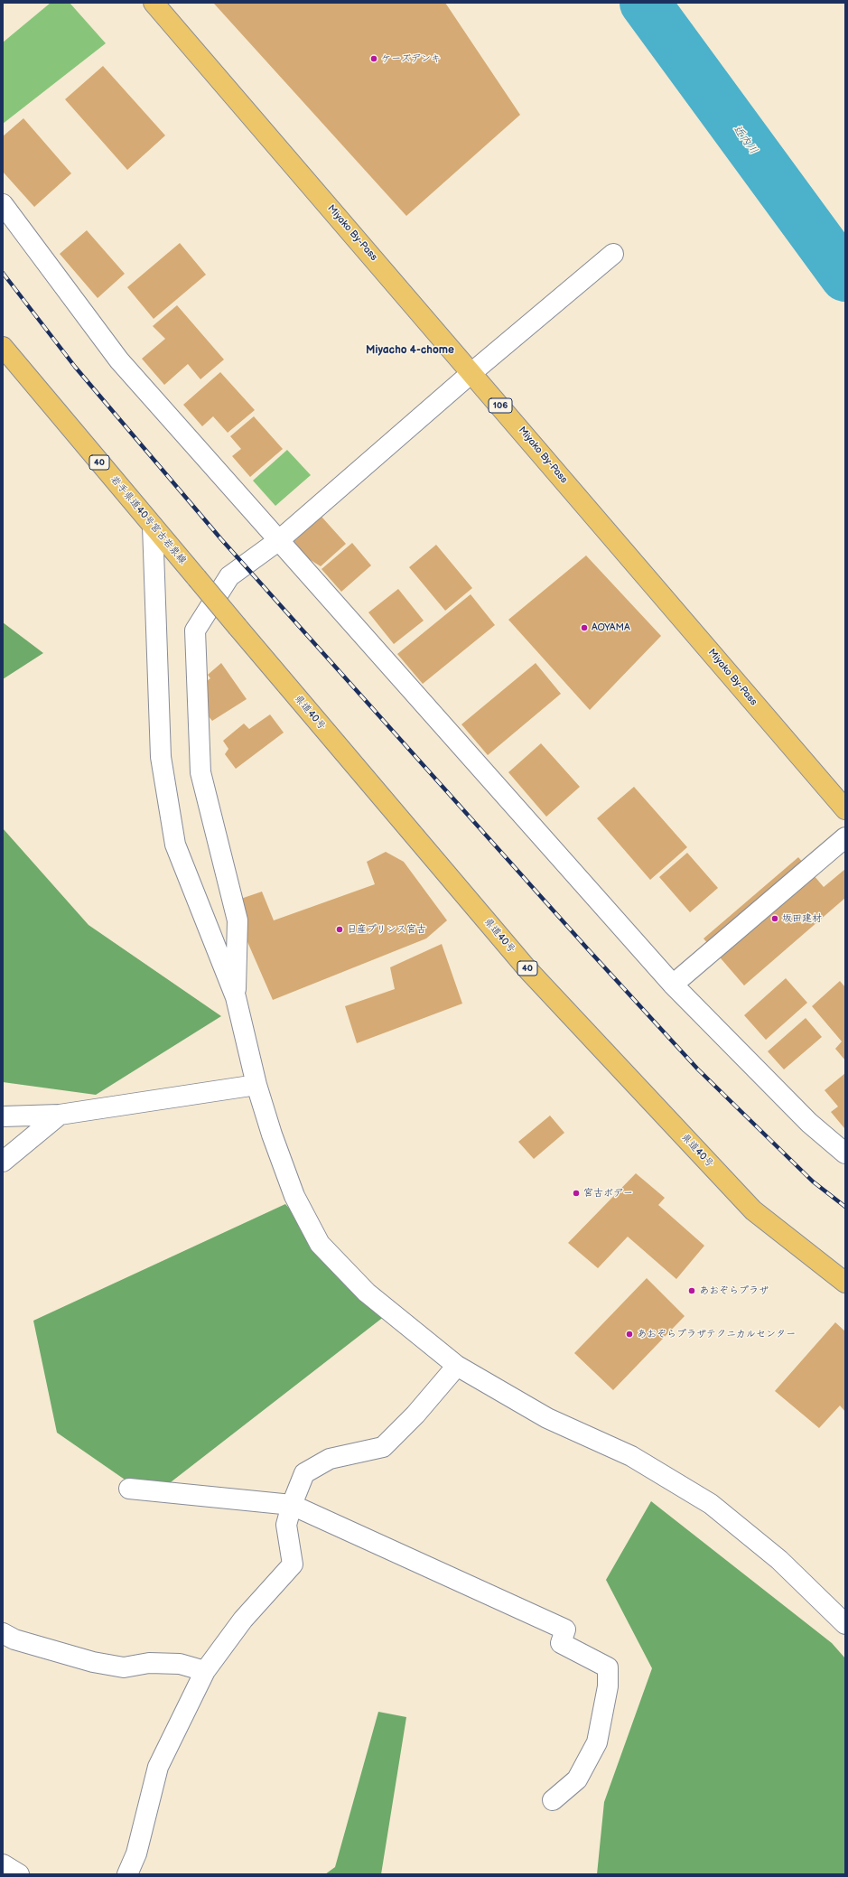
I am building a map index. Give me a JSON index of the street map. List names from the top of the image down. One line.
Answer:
{"streets":{"main road":["Miyako By-Pass","106","40","岩手県道40号宮古岩泉線","県道40号"]},"crossings":[["岩手県道40号宮古岩泉線","県道40号"]],"districts":["Miyacho 4-chome"],"water":["近内川"],"places":["ケーズデンキ","AOYAMA","坂田建材","日産プリンス宮古","宮古ボデー","あおぞらプラザ","あおぞらプラザテクニカルセンター"]}
